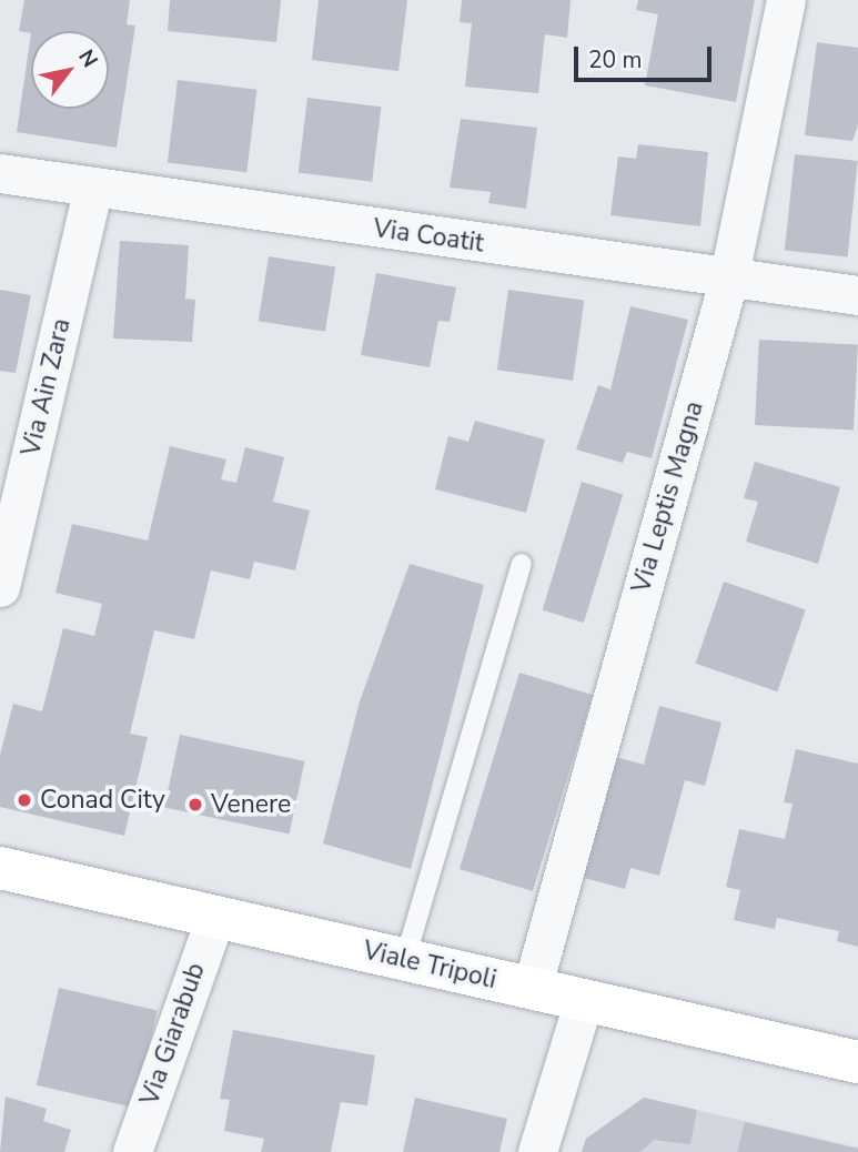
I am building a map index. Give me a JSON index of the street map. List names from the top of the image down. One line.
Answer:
{"streets":{"street":["Via Coatit","Via Ain Zara","Via Leptis Magna","Viale Tripoli","Via Giarabub"]},"crossings":[["Via Coatit","Via Ain Zara"],["Via Coatit","Via Leptis Magna"],["Via Leptis Magna","Viale Tripoli"],["Viale Tripoli","Via Giarabub"]],"places":["Conad City","Venere"],"scale_bar":"20 m","north":"top right"}
